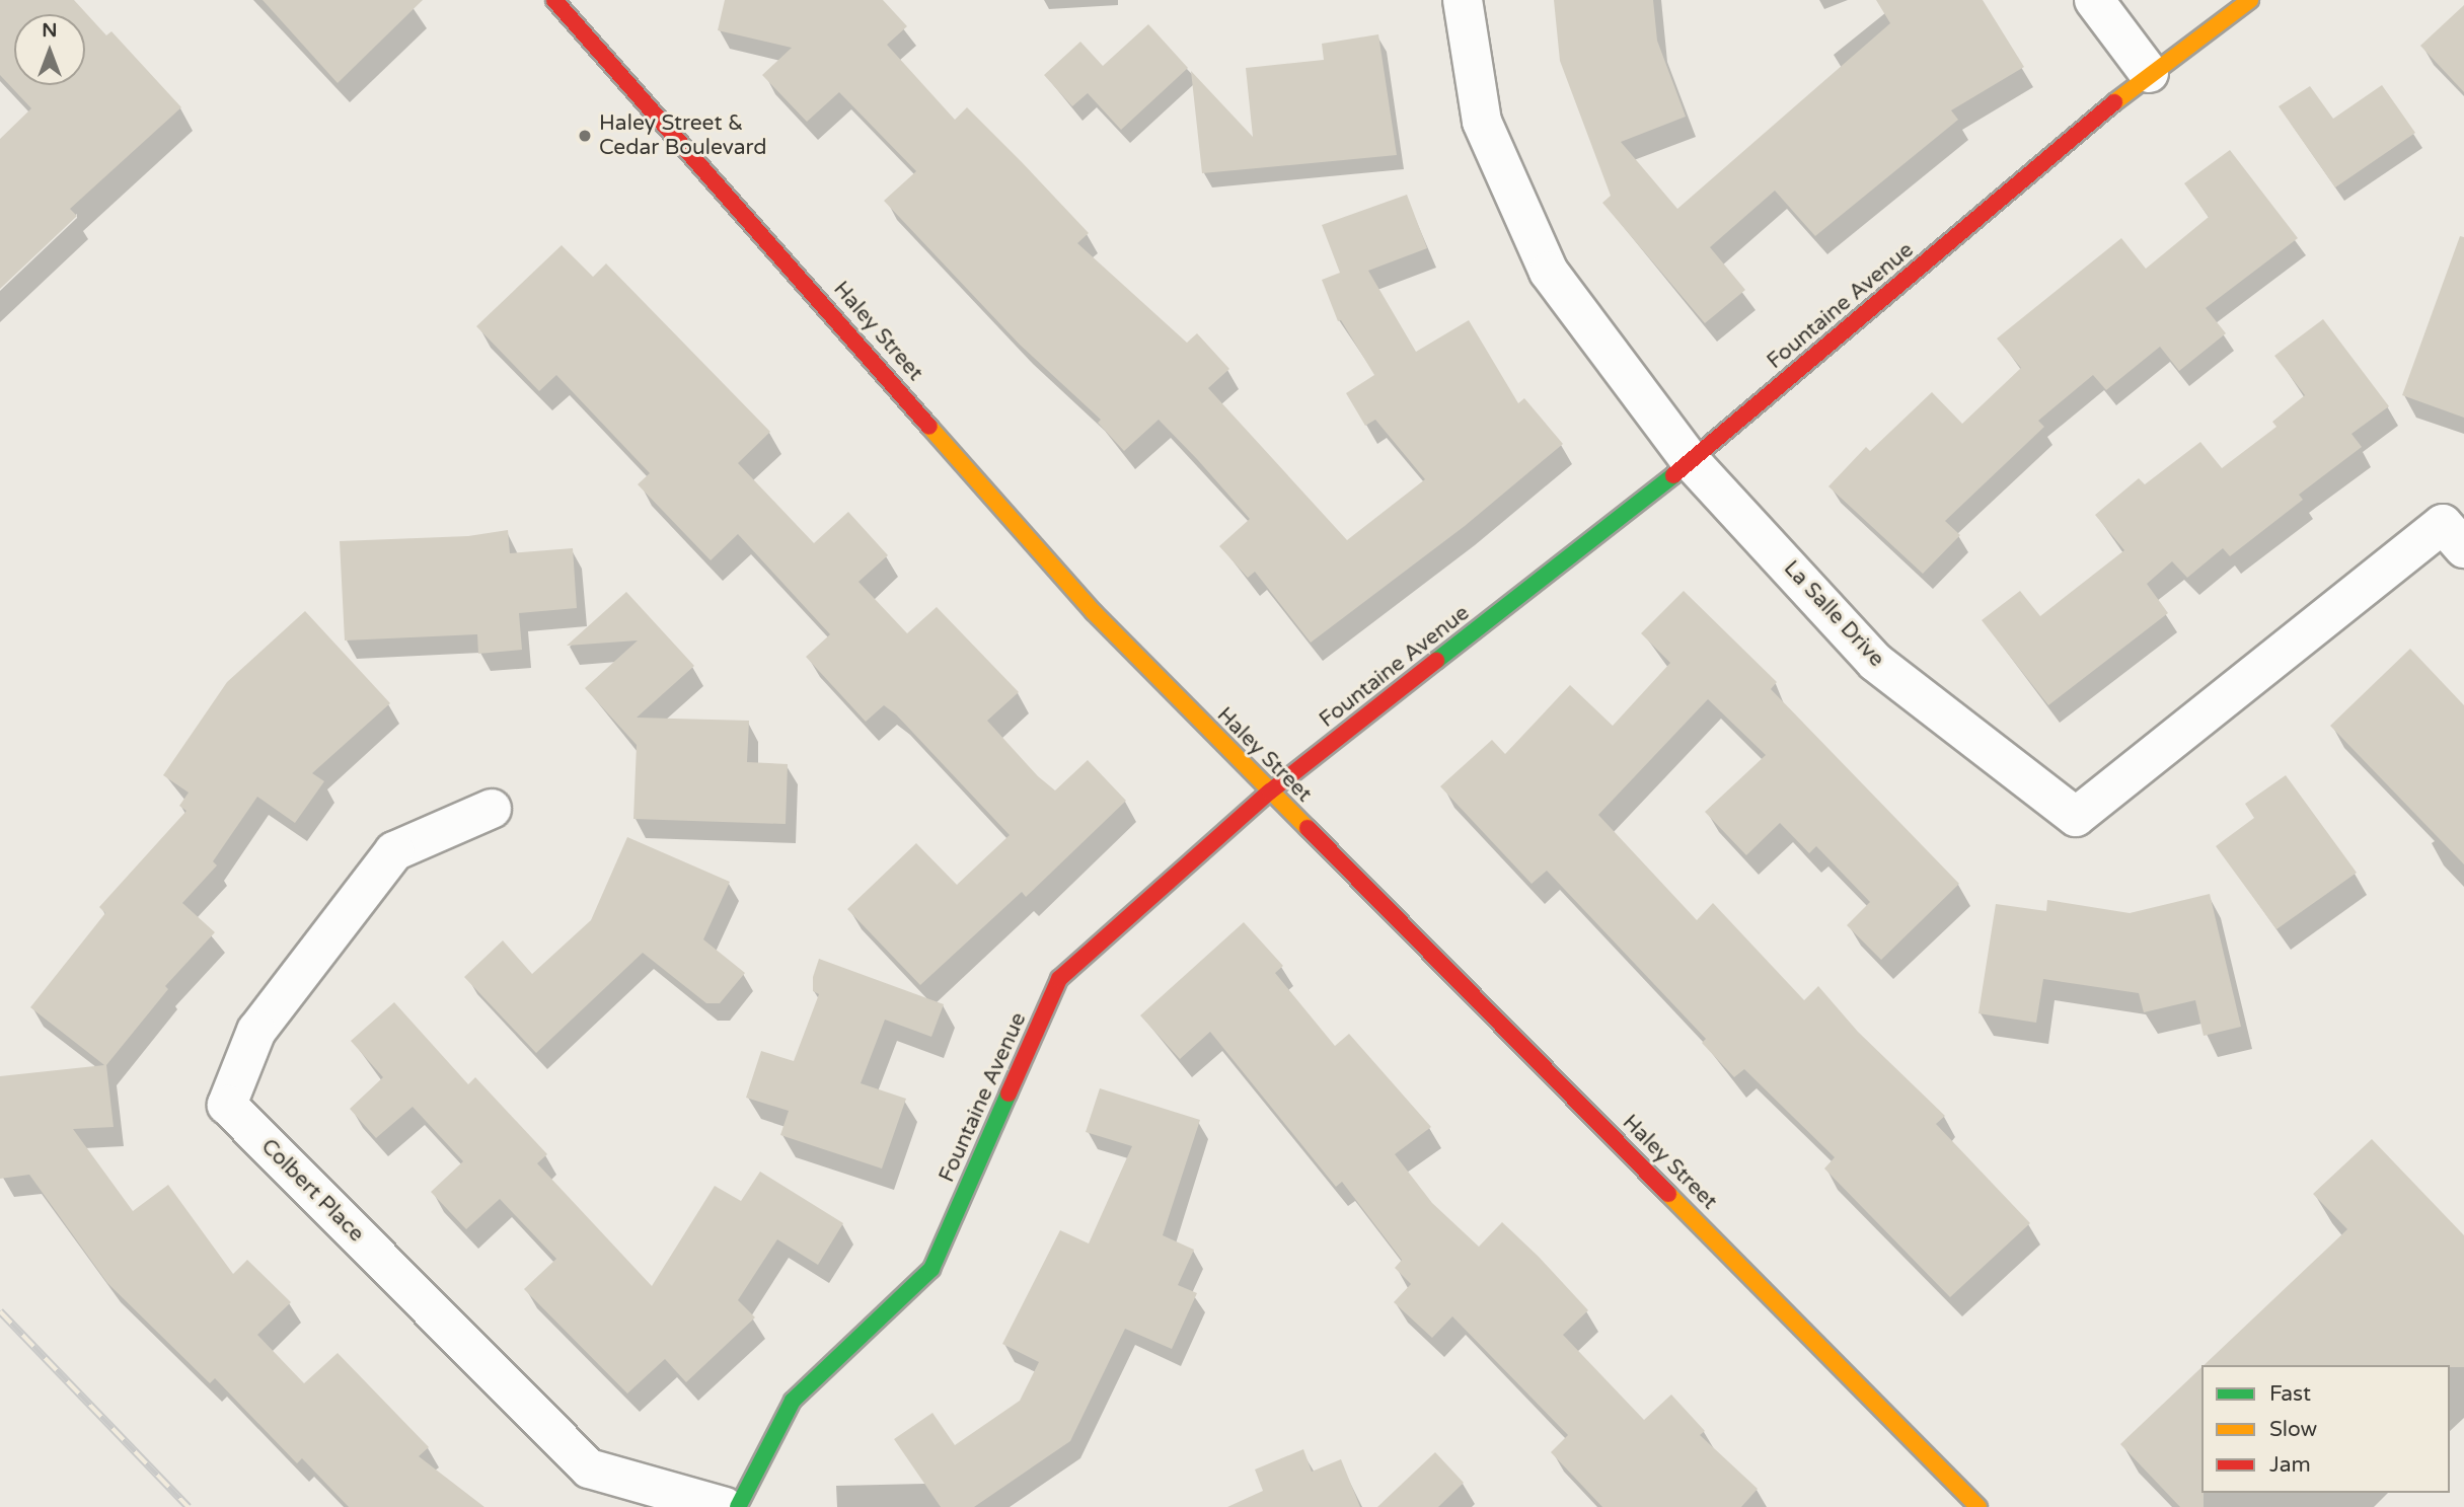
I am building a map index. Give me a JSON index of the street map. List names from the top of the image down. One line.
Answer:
{"streets":{"street":["Fountaine Avenue","Haley Street","La Salle Drive","Colbert Place"]},"crossings":[["Fountaine Avenue","Haley Street"],["Fountaine Avenue","La Salle Drive"]],"places":["Haley Street & Cedar Boulevard"],"legend":["Fast","Slow","Jam"],"north":"top"}
